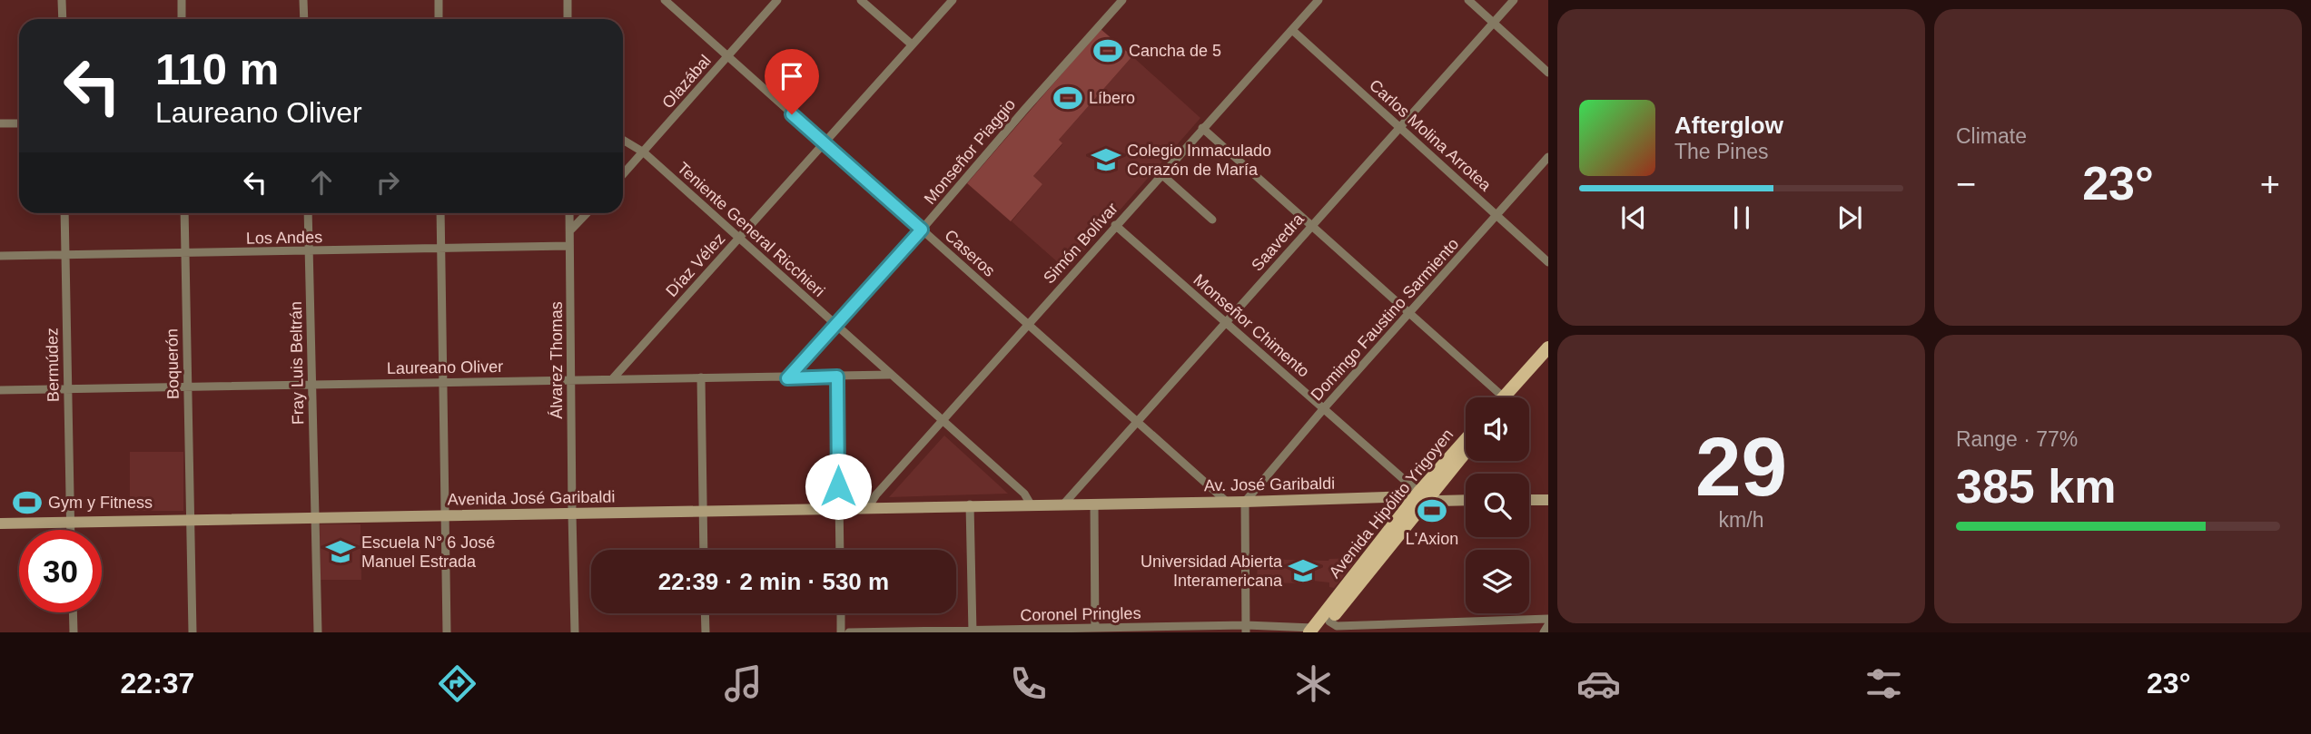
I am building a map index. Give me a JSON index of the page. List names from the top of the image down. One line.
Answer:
{"streets":{"main road":["Av. José Garibaldi","Avenida José Garibaldi","Avenida Hipólito Yrigoyen"],"street":["Olazábal","Carlos Molina Arrotea","Monseñor Piaggio","Teniente General Ricchieri","Los Andes","Saavedra","Simón Bolívar","Caseros","Díaz Vélez","Domingo Faustino Sarmiento","Monseñor Chimento","Álvarez Thomas","Fray Luis Beltrán","Boquerón","Bermúdez","Laureano Oliver","Coronel Pringles"]},"crossings":[["Olazábal","Teniente General Ricchieri"],["Olazábal","Caseros"],["Carlos Molina Arrotea","Saavedra"],["Carlos Molina Arrotea","Simón Bolívar"],["Carlos Molina Arrotea","Domingo Faustino Sarmiento"],["Monseñor Piaggio","Teniente General Ricchieri"],["Monseñor Piaggio","Caseros"],["Monseñor Piaggio","Laureano Oliver"],["Teniente General Ricchieri","Simón Bolívar"],["Teniente General Ricchieri","Díaz Vélez"],["Teniente General Ricchieri","Laureano Oliver"],["Teniente General Ricchieri","Avenida José Garibaldi"],["Los Andes","Álvarez Thomas"],["Los Andes","Fray Luis Beltrán"],["Los Andes","Boquerón"],["Los Andes","Bermúdez"],["Saavedra","Caseros"],["Saavedra","Monseñor Chimento"],["Saavedra","Av. José Garibaldi"],["Saavedra","Avenida José Garibaldi"],["Simón Bolívar","Caseros"],["Simón Bolívar","Monseñor Chimento"],["Simón Bolívar","Avenida José Garibaldi"],["Caseros","Díaz Vélez"],["Caseros","Av. José Garibaldi"],["Díaz Vélez","Laureano Oliver"],["Domingo Faustino Sarmiento","Monseñor Chimento"],["Domingo Faustino Sarmiento","Av. José Garibaldi"],["Monseñor Chimento","Av. José Garibaldi"],["Monseñor Chimento","Avenida Hipólito Yrigoyen"],["Álvarez Thomas","Laureano Oliver"],["Álvarez Thomas","Avenida José Garibaldi"],["Fray Luis Beltrán","Laureano Oliver"],["Fray Luis Beltrán","Avenida José Garibaldi"],["Boquerón","Laureano Oliver"],["Boquerón","Avenida José Garibaldi"],["Bermúdez","Laureano Oliver"],["Bermúdez","Avenida José Garibaldi"],["Av. José Garibaldi","Avenida José Garibaldi"],["Av. José Garibaldi","Avenida Hipólito Yrigoyen"],["Avenida Hipólito Yrigoyen","Coronel Pringles"]],"places":{"sports":["Cancha de 5","Líbero","Gym y Fitness","L'Axion"],"school or university":["Colegio Inmaculado Corazón de María","Escuela N° 6 José Manuel Estrada","Universidad Abierta Interamericana"]},"page":{"tile":["Climate",["29","km/h"],["Range · 77%","385 km"]],"turn":["110 m","Laureano Oliver"],"song":["Afterglow","The Pines"],"heat":["−","23°","+"],"limit":"30","trip":"22:39 · 2 min · 530 m","tabs":["22:37","23°"]}}
